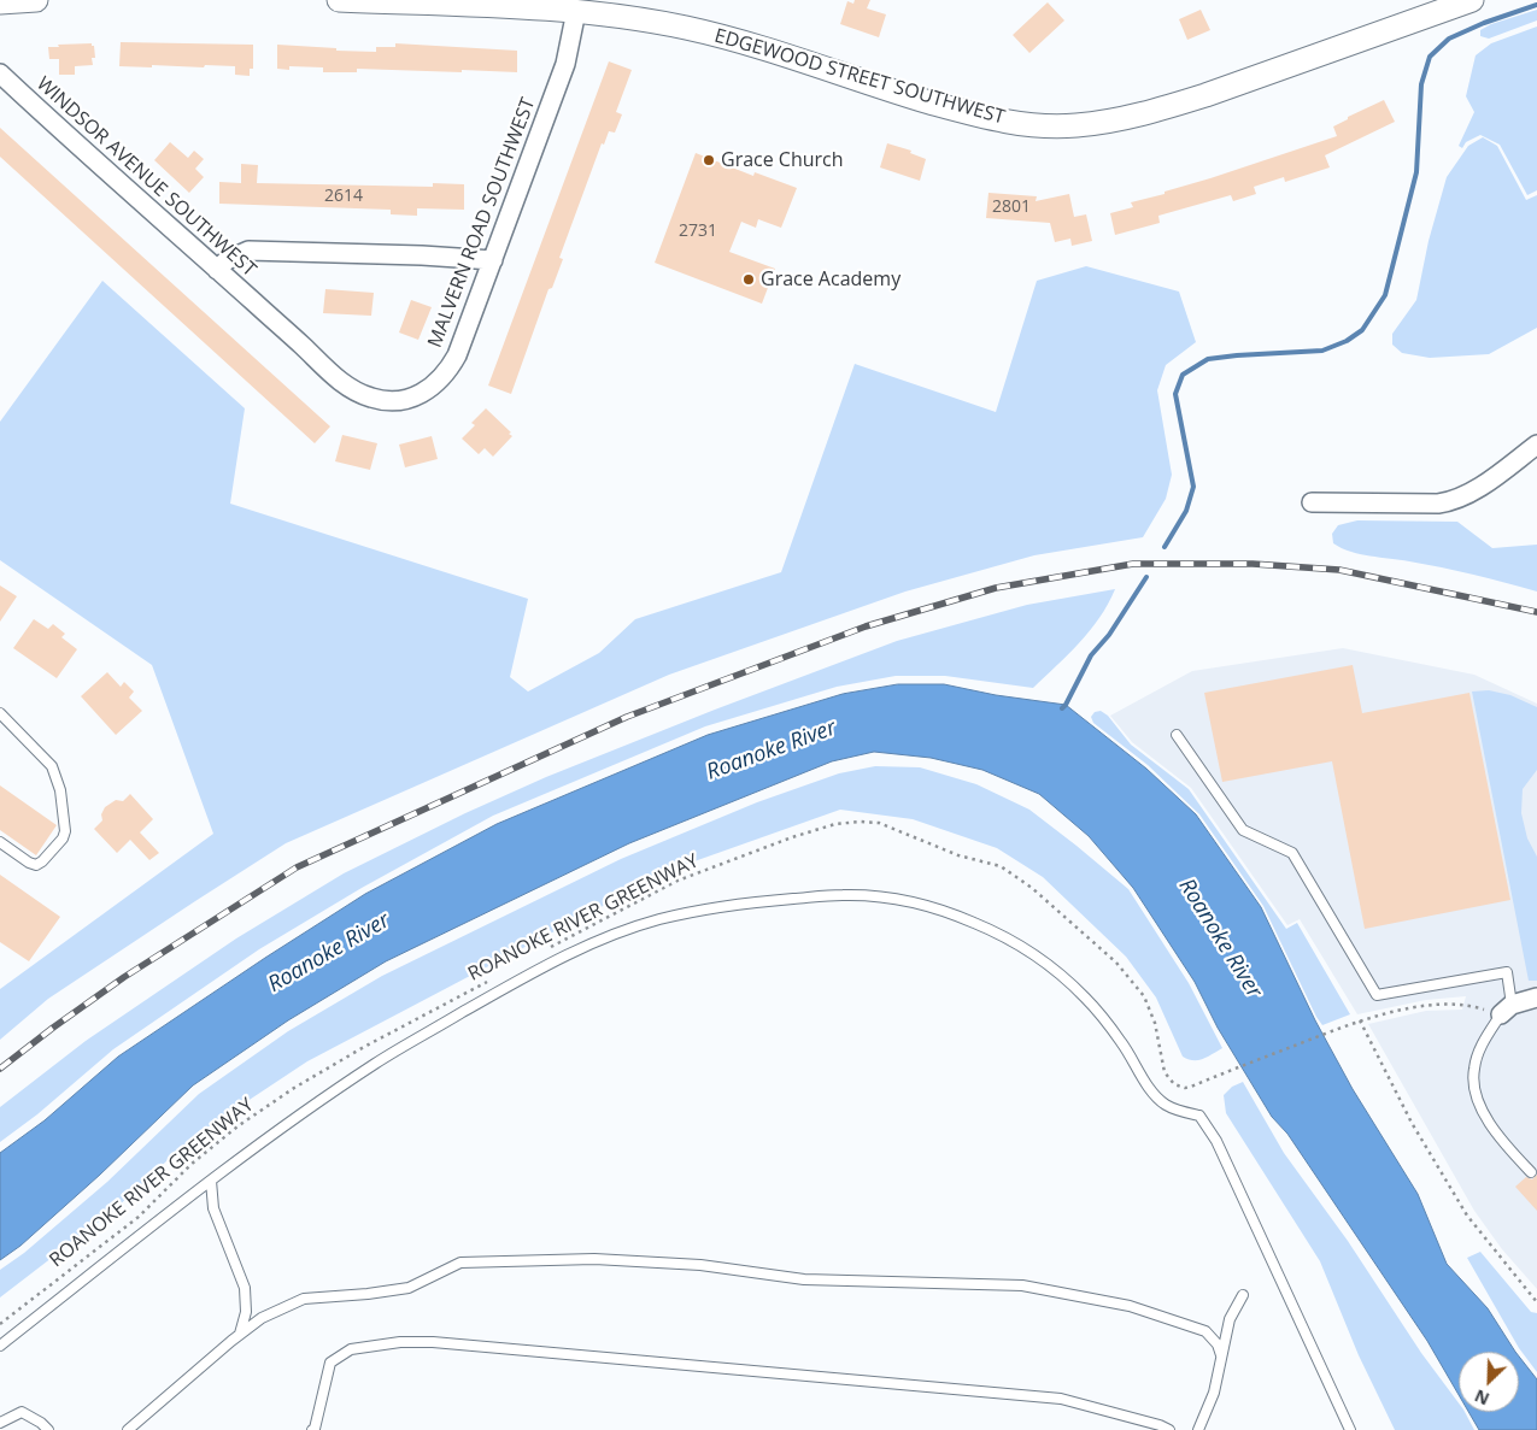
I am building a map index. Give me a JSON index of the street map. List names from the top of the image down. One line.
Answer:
{"streets":{"street":["EDGEWOOD STREET SOUTHWEST","WINDSOR AVENUE SOUTHWEST","MALVERN ROAD SOUTHWEST"],"path":["ROANOKE RIVER GREENWAY"]},"crossings":[["EDGEWOOD STREET SOUTHWEST","MALVERN ROAD SOUTHWEST"],["WINDSOR AVENUE SOUTHWEST","MALVERN ROAD SOUTHWEST"]],"water":["Roanoke River"],"places":["Grace Church","Grace Academy"],"house_numbers":["2614","2801","2731"],"north":"bottom left"}
